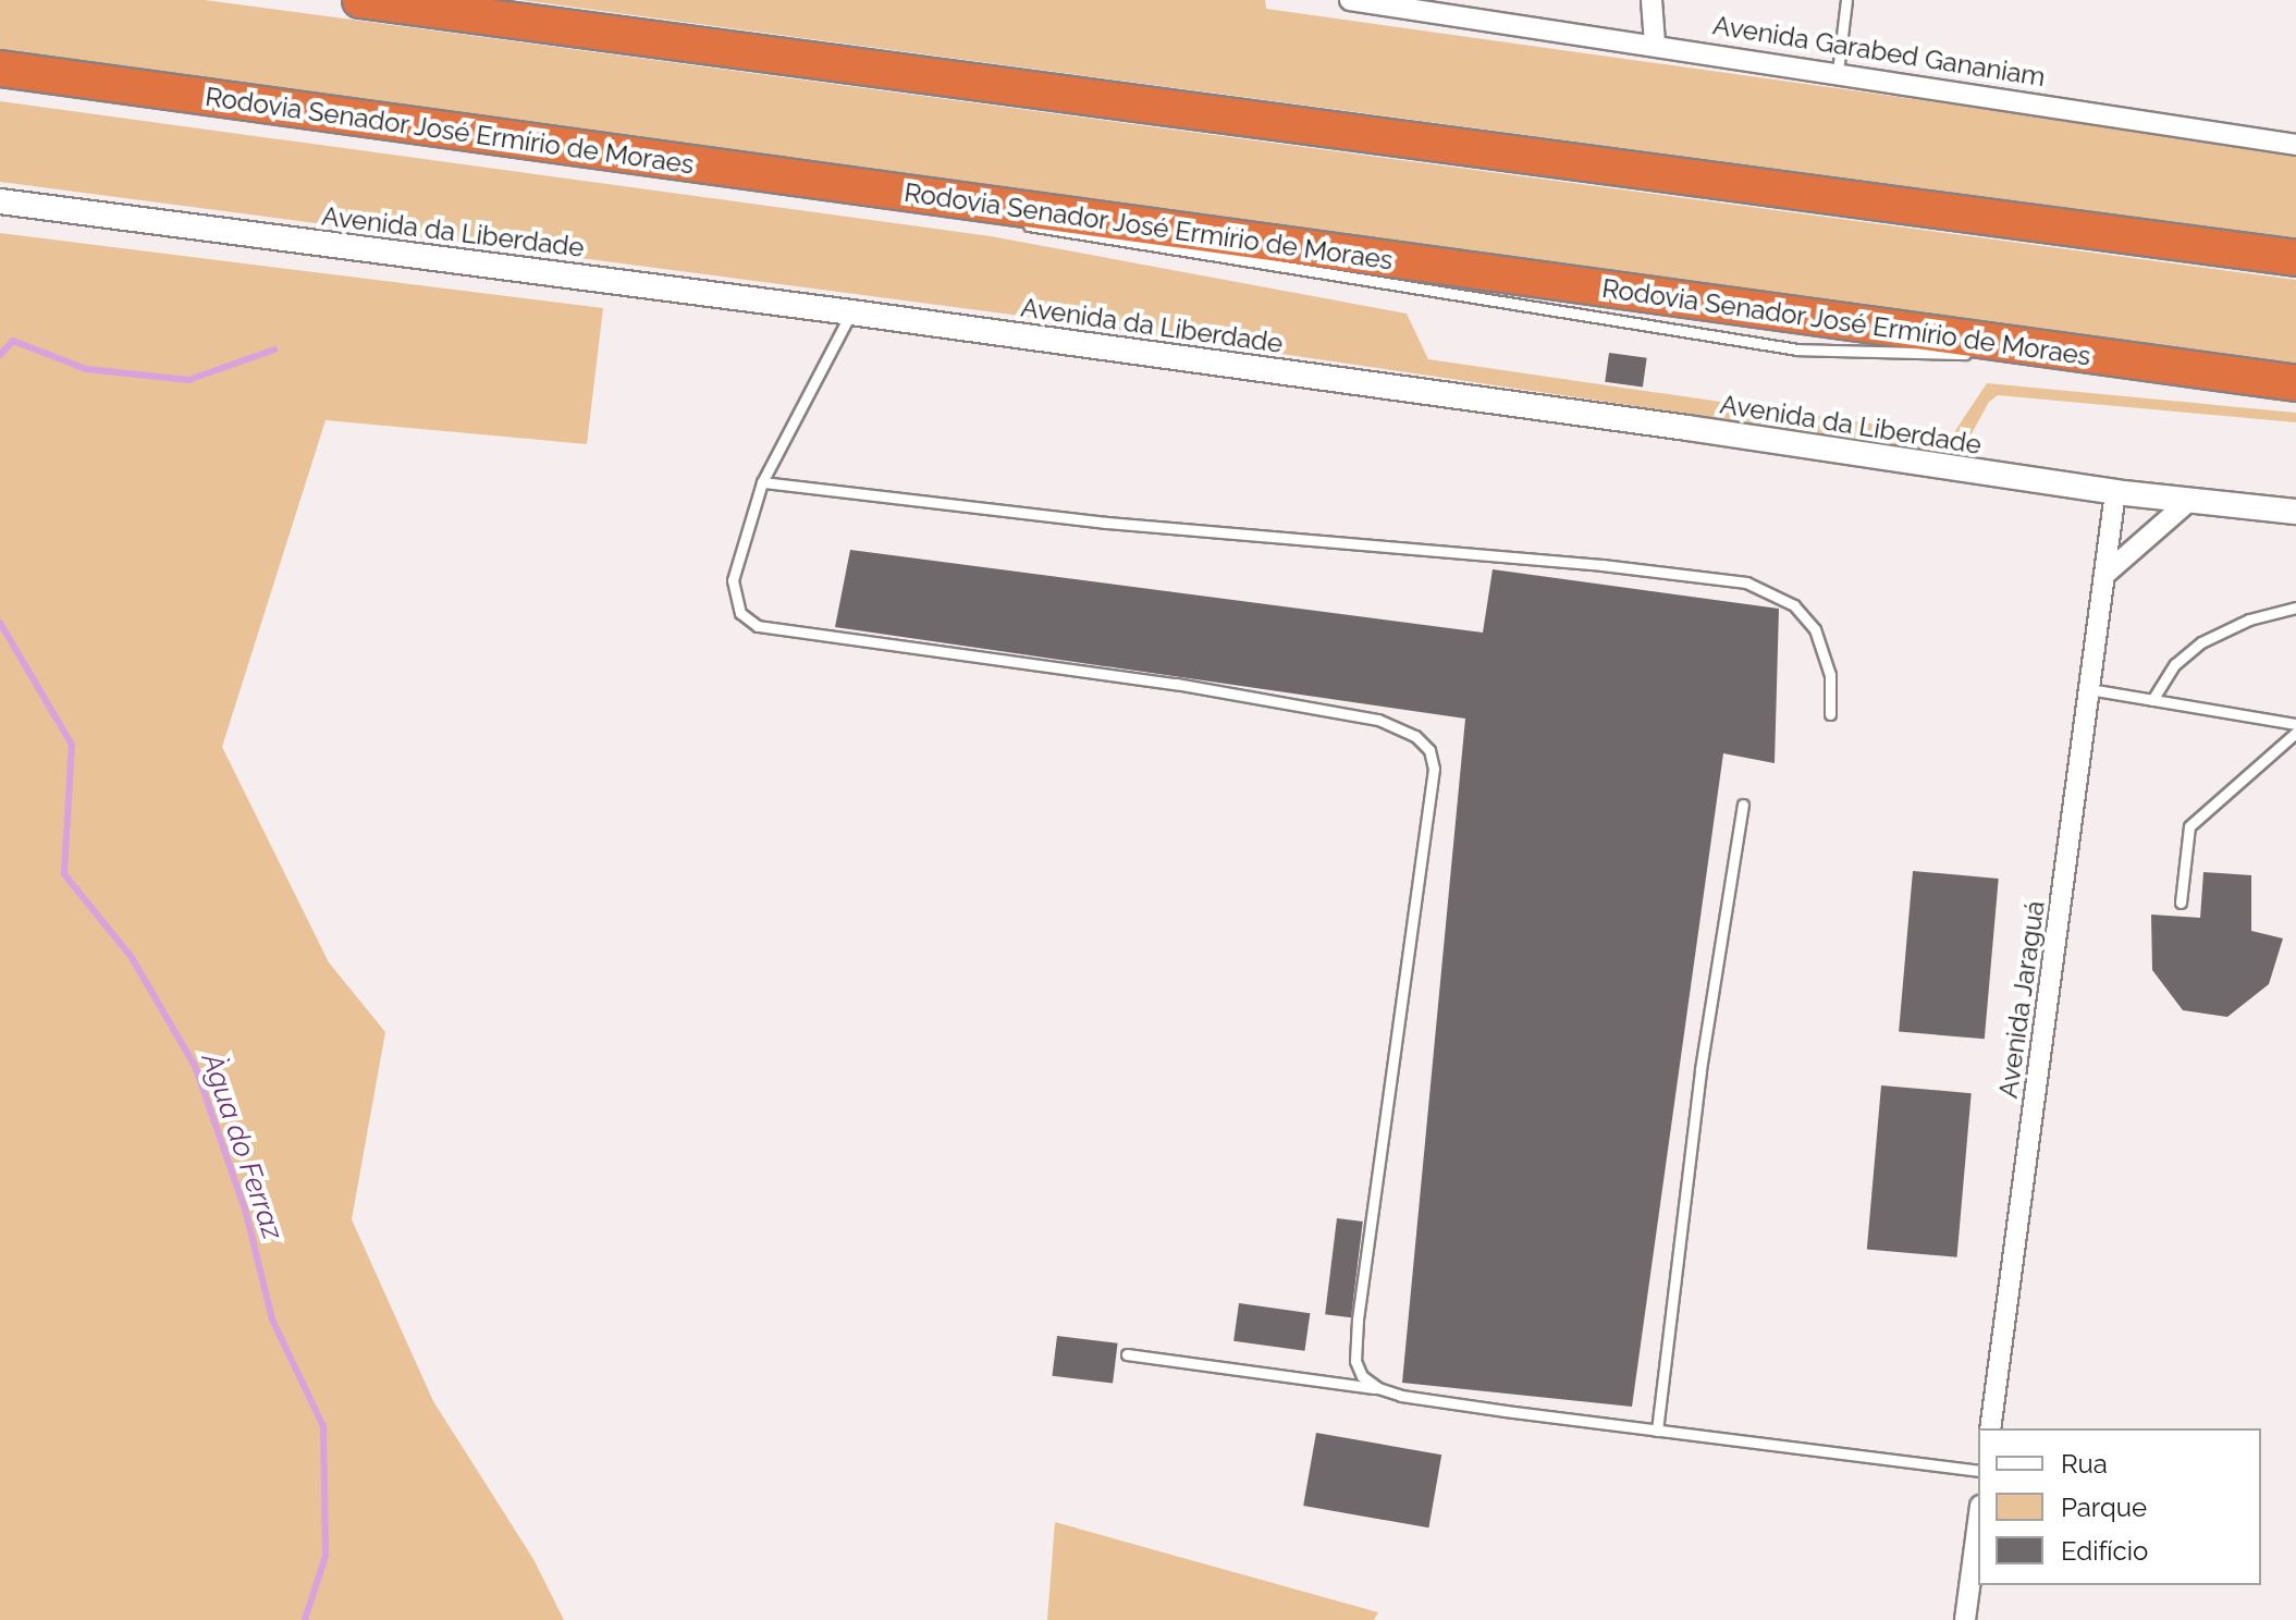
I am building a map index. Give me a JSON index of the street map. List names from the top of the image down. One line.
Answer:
{"streets":{"highway":["Rodovia Senador José Ermírio de Moraes"],"street":["Avenida Garabed Gananiam","Avenida da Liberdade","Avenida Jaraguá"]},"crossings":[["Avenida da Liberdade","Avenida Jaraguá"]],"water":["Àgua do Ferraz"],"legend":["Rua","Parque","Edifício"]}
